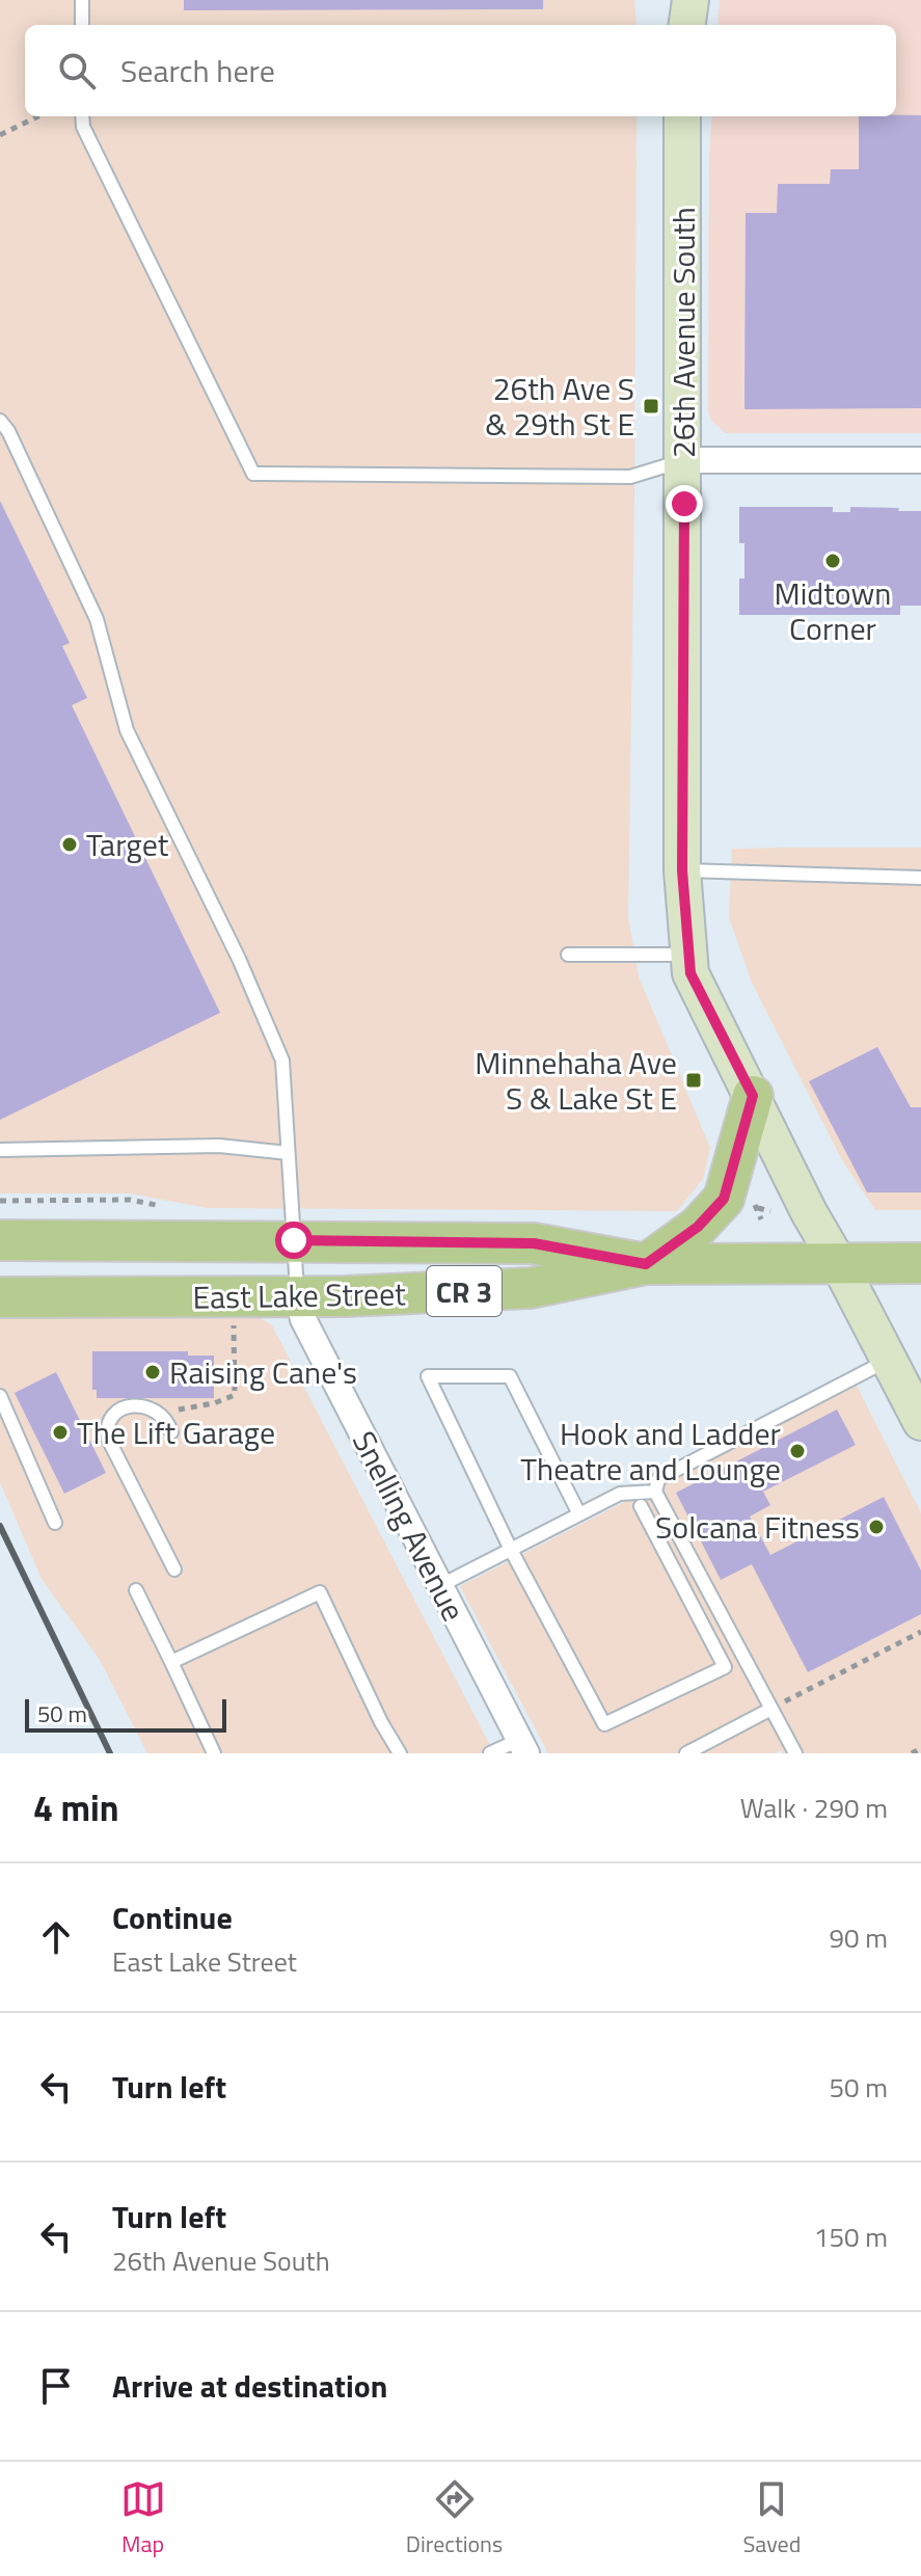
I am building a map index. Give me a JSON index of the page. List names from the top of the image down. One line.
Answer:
{"streets":{"main road":["26th Avenue South","CR 3","East Lake Street"],"street":["Snelling Avenue"]},"crossings":[["26th Avenue South","East Lake Street"],["East Lake Street","Snelling Avenue"]],"places":{"transit":["26th Ave S & 29th St E","Minnehaha Ave S & Lake St E"],"other":["Midtown Corner","Target","Raising Cane's","The Lift Garage","Hook and Ladder Theatre and Lounge","Solcana Fitness"]},"scale_bar":"50 m","page":{"search":"Search here","scale":"50 m","heading":["4 min","Walk · 290 m"],"list":[["Continue","East Lake Street","90 m"],["Turn left","50 m"],["Turn left","26th Avenue South","150 m"],"Arrive at destination"],"nav":["Map","Directions","Saved"]}}
